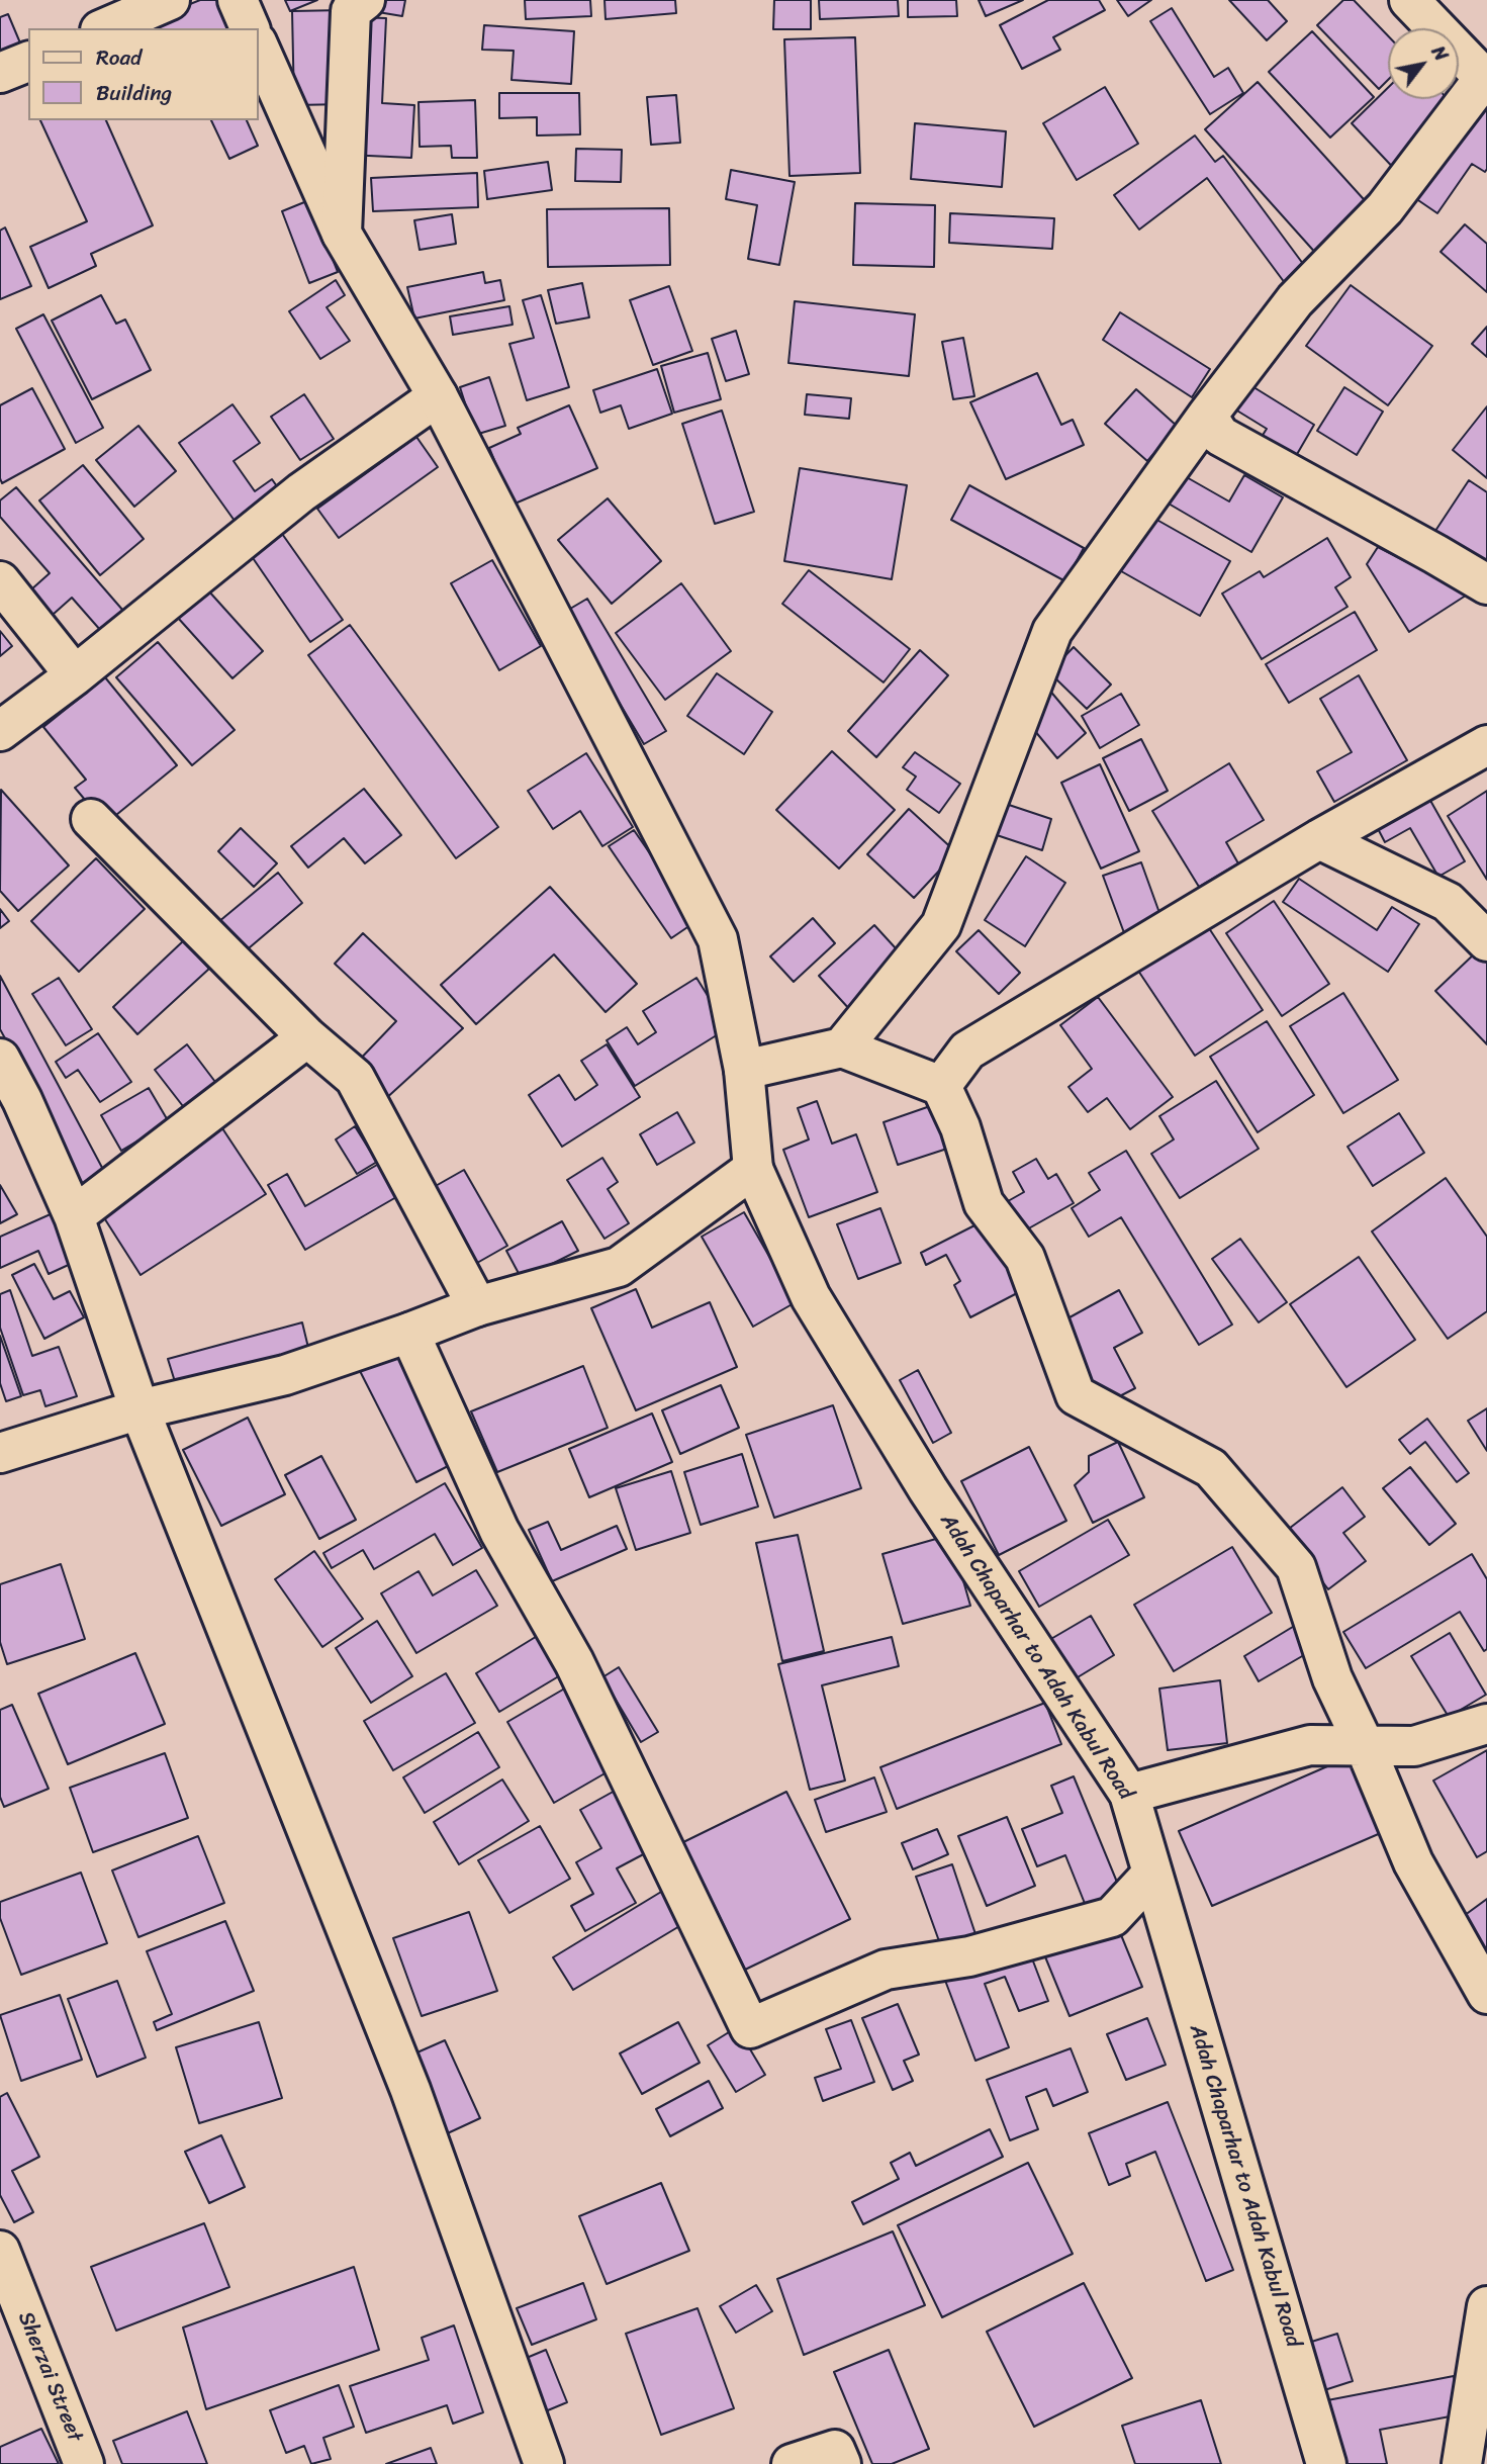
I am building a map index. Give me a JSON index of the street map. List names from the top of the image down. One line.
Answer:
{"streets":{"street":["Adah Chaparhar to Adah Kabul Road","Sherzai Street"]},"legend":["Road","Building"],"north":"top right"}
